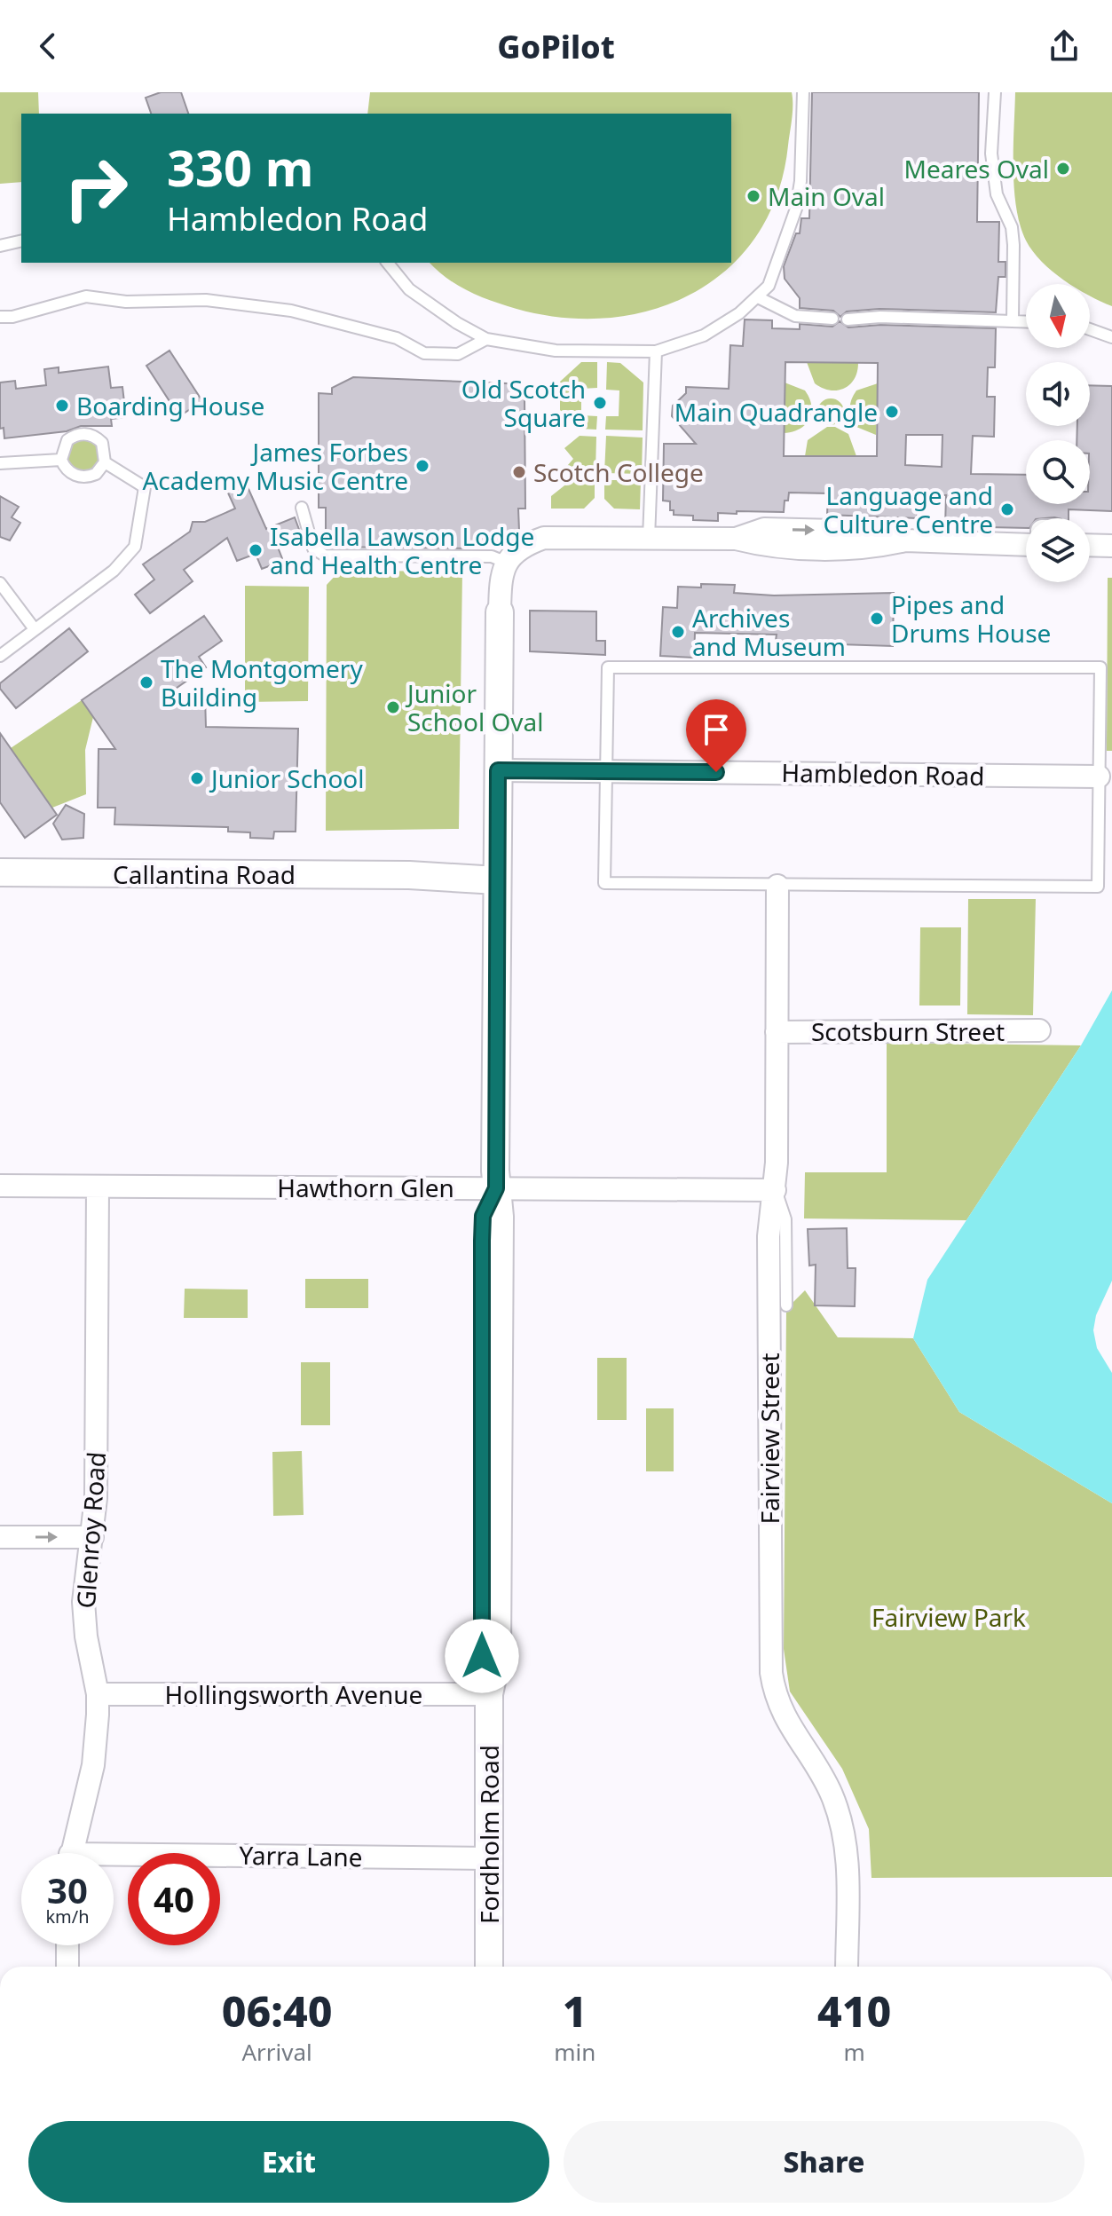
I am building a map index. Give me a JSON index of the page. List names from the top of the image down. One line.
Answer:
{"streets":{"street":["Hambledon Road","Callantina Road","Scotsburn Street","Hawthorn Glen","Fairview Street","Glenroy Road","Hollingsworth Avenue","Fordholm Road","Yarra Lane"]},"crossings":[["Hambledon Road","Fordholm Road"],["Callantina Road","Fordholm Road"],["Scotsburn Street","Fairview Street"],["Hawthorn Glen","Fairview Street"],["Hawthorn Glen","Glenroy Road"],["Hawthorn Glen","Fordholm Road"],["Glenroy Road","Hollingsworth Avenue"],["Hollingsworth Avenue","Fordholm Road"],["Fordholm Road","Yarra Lane"]],"parks":["Fairview Park"],"places":["Meares Oval","Main Oval","Old Scotch Square","Boarding House","Main Quadrangle","James Forbes Academy Music Centre","Scotch College","Language and Culture Centre","Isabella Lawson Lodge and Health Centre","Pipes and Drums House","Archives and Museum","The Montgomery Building","Junior School Oval","Junior School"],"north":"bottom","page":{"header":"GoPilot","turn":["330 m","Hambledon Road"],"speed":"30 km/h","limit":"40","eta":["06:40","Arrival","1","min","410","m"],"buttons":["Exit","Share"]}}
